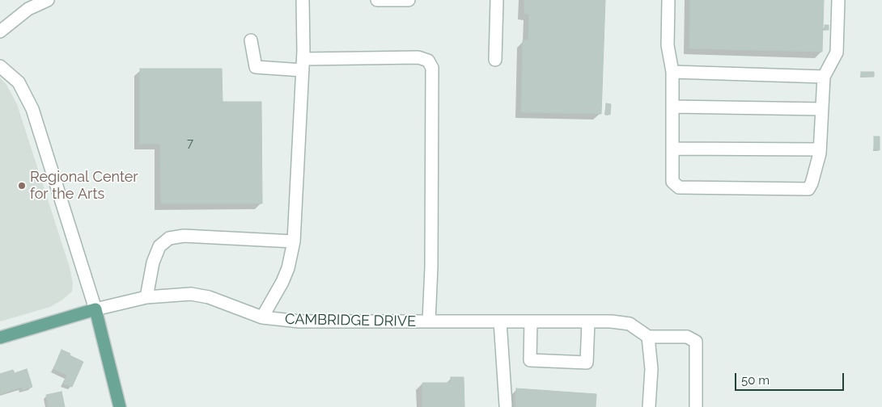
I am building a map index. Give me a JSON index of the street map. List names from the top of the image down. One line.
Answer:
{"streets":{"street":["CAMBRIDGE DRIVE"]},"places":["Regional Center for the Arts"],"house_numbers":["7"],"scale_bar":"50 m"}
